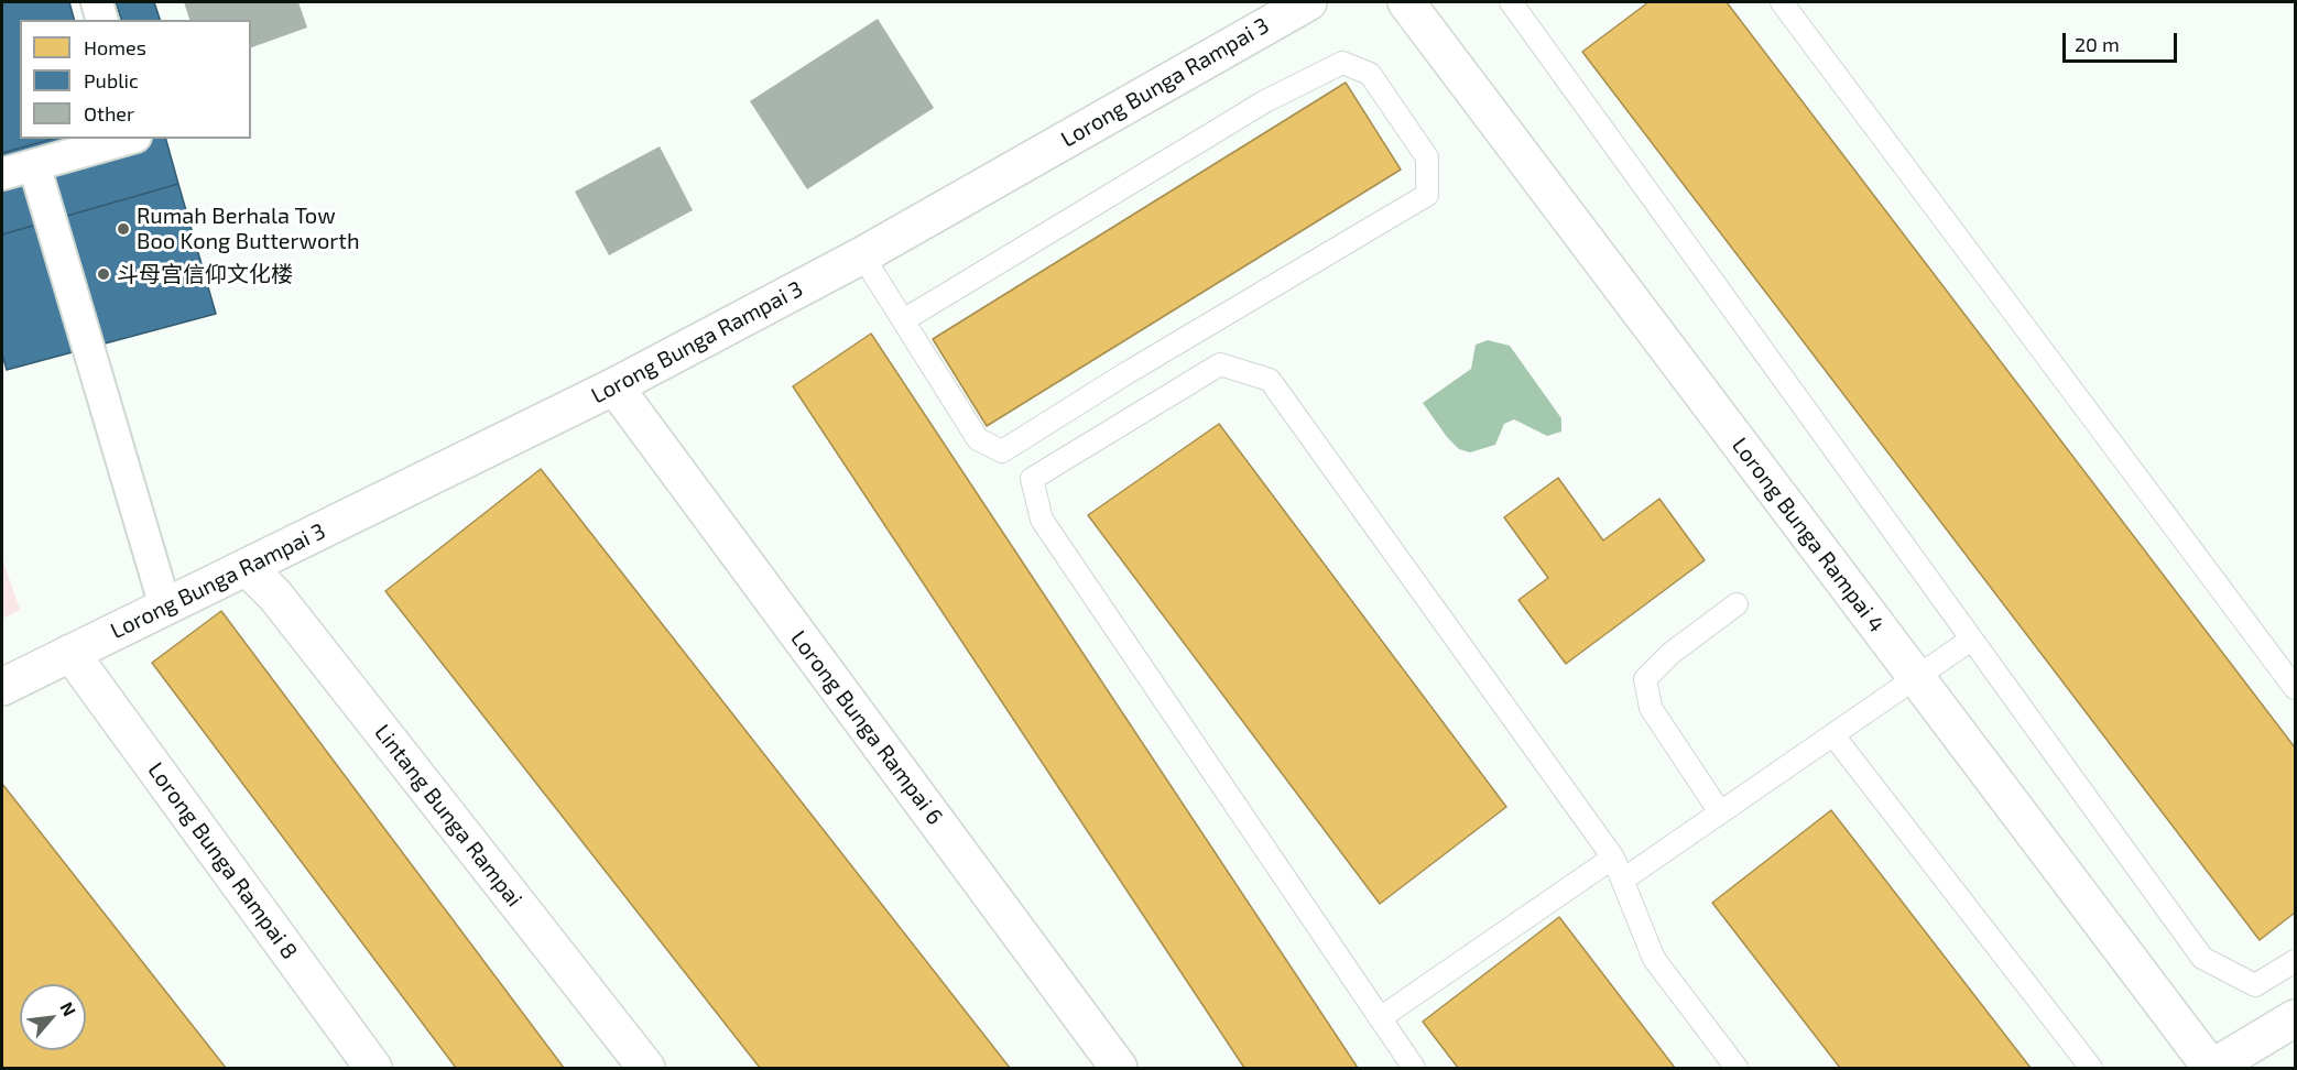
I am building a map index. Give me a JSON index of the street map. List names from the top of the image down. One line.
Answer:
{"streets":{"street":["Lorong Bunga Rampai 3","Lorong Bunga Rampai 4","Lorong Bunga Rampai 6","Lintang Bunga Rampai","Lorong Bunga Rampai 8"]},"crossings":[["Lorong Bunga Rampai 3","Lorong Bunga Rampai 6"],["Lorong Bunga Rampai 3","Lintang Bunga Rampai"],["Lorong Bunga Rampai 3","Lorong Bunga Rampai 8"]],"places":["Rumah Berhala Tow Boo Kong Butterworth","斗母宫信仰文化楼"],"legend":["Homes","Public","Other"],"scale_bar":"20 m","north":"top right"}
